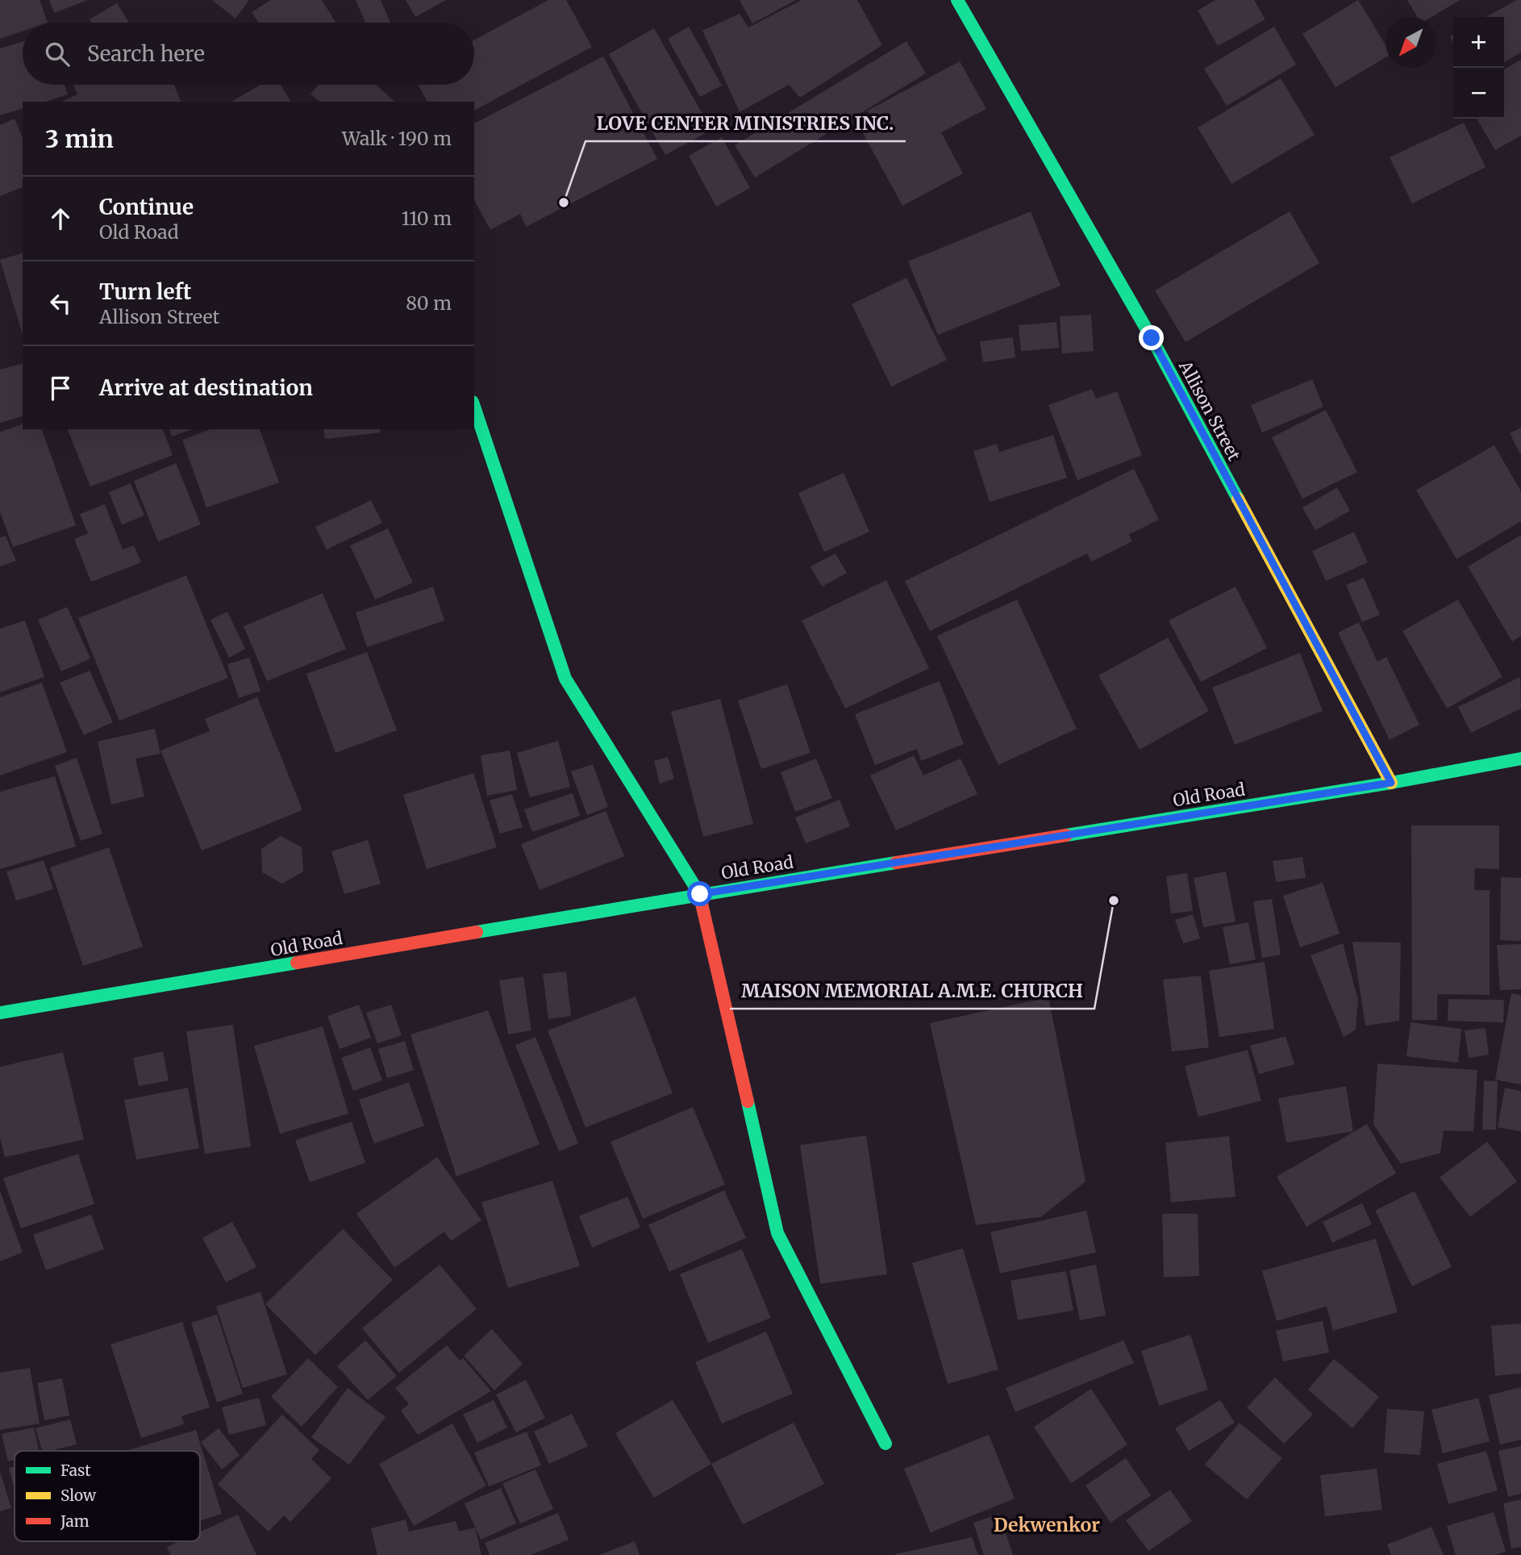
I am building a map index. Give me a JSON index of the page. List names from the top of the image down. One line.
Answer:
{"streets":{"street":["Allison Street","Old Road"]},"crossings":[["Allison Street","Old Road"]],"districts":["Dekwenkor"],"places":["LOVE CENTER MINISTRIES INC.","MAISON MEMORIAL A.M.E. CHURCH"],"legend":["Fast","Slow","Jam"],"north":"bottom left","page":{"map_buttons":["+","−"],"search":"Search here","heading":["3 min","Walk · 190 m"],"list":[["Continue","Old Road","110 m"],["Turn left","Allison Street","80 m"],"Arrive at destination"]}}
